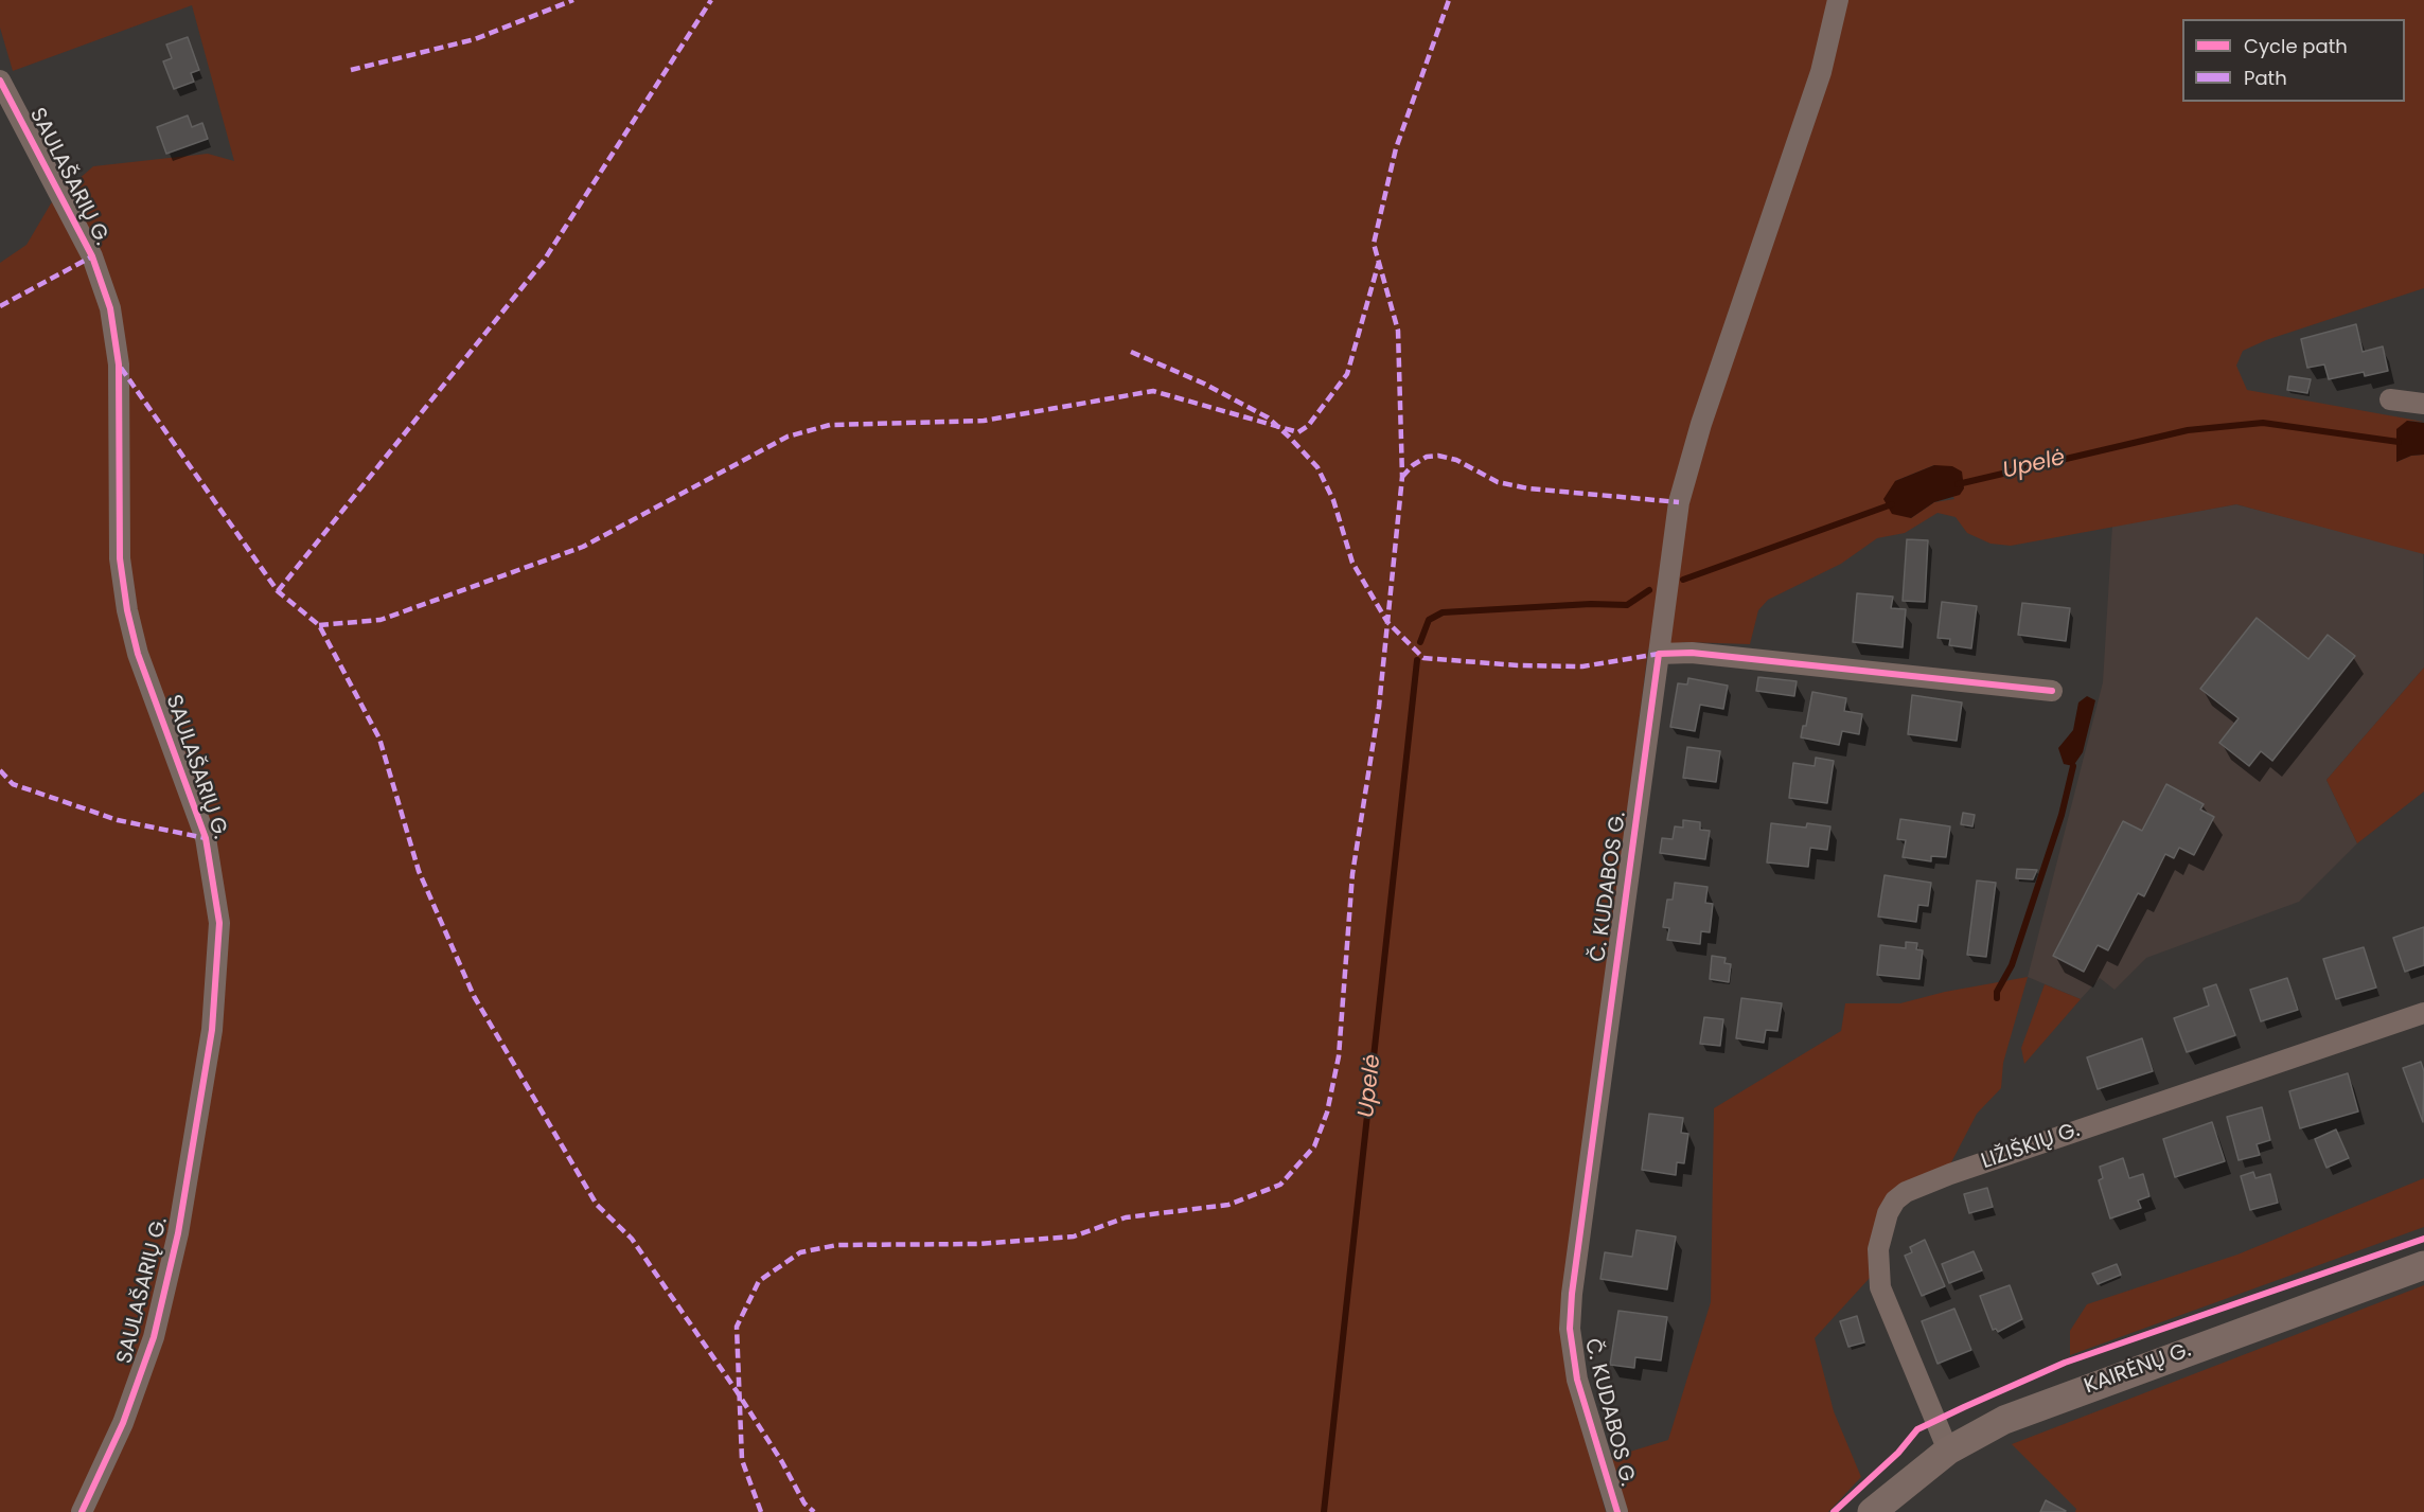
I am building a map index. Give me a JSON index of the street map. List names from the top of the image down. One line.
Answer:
{"streets":{"main road":["KAIRĖNŲ G."],"street":["SAULAŠARIŲ G.","Č. KUDABOS G.","LIŽIŠKIŲ G."]},"crossings":[["LIŽIŠKIŲ G.","KAIRĖNŲ G."]],"water":["Upelė"],"legend":["Cycle path","Path"]}
